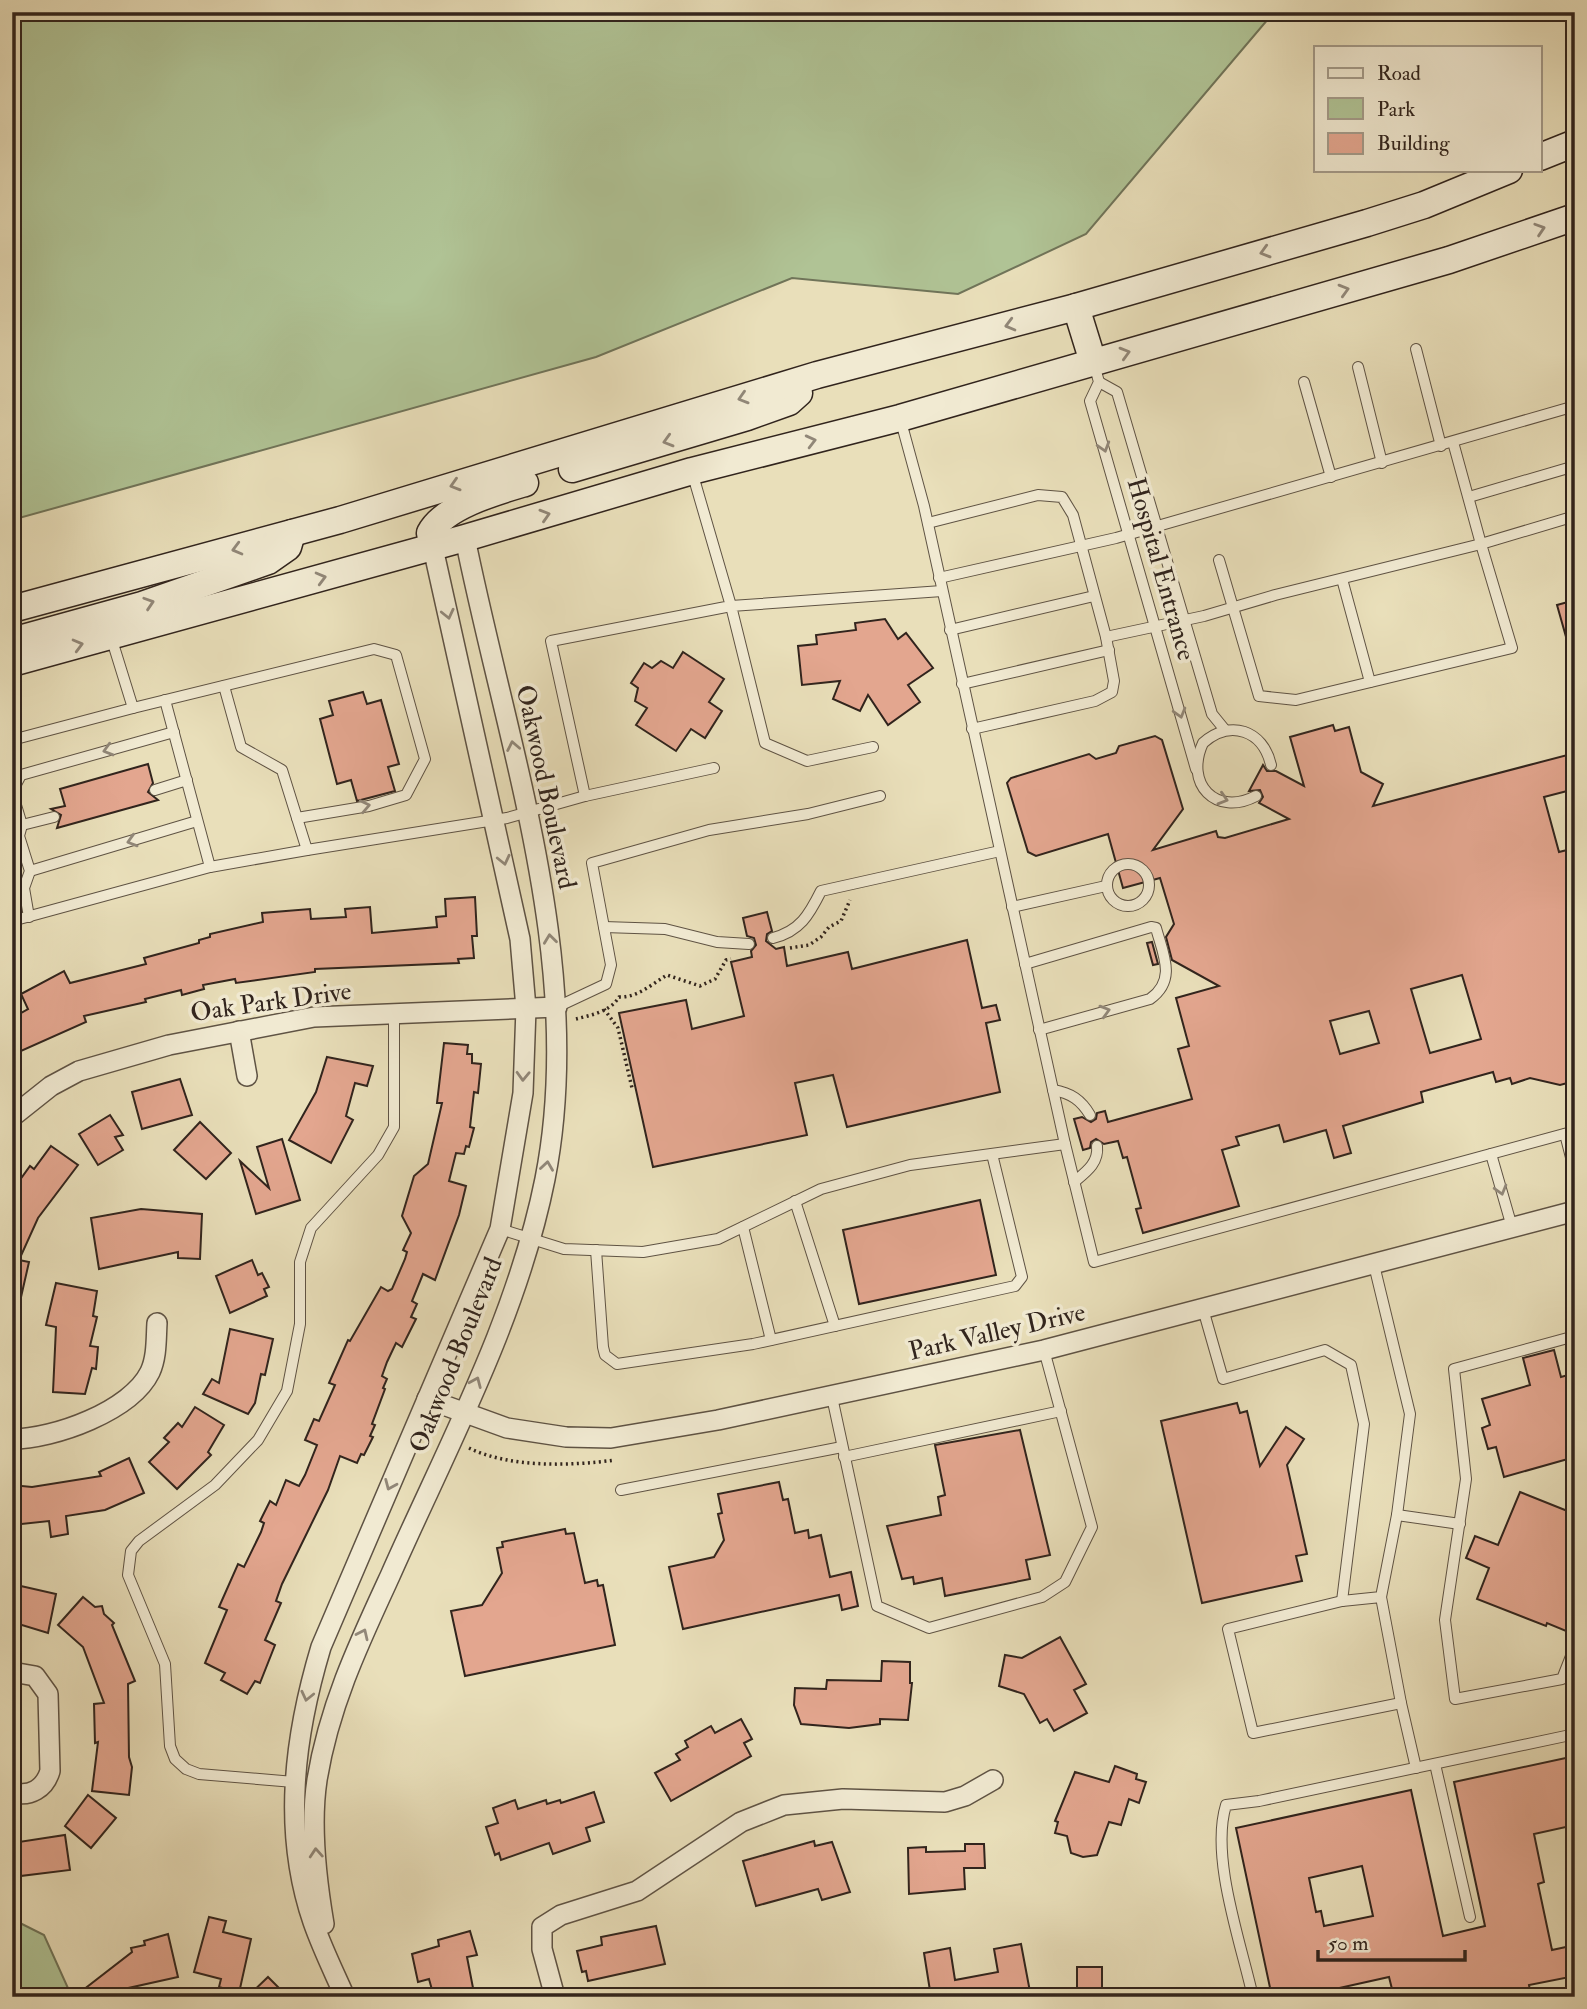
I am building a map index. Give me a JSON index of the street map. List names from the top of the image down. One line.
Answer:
{"streets":{"street":["Oakwood Boulevard","Oak Park Drive","Park Valley Drive"],"lane":["Hospital Entrance"]},"crossings":[["Oakwood Boulevard","Oak Park Drive"],["Oakwood Boulevard","Park Valley Drive"]],"legend":["Road","Park","Building"],"scale_bar":"50 m"}
